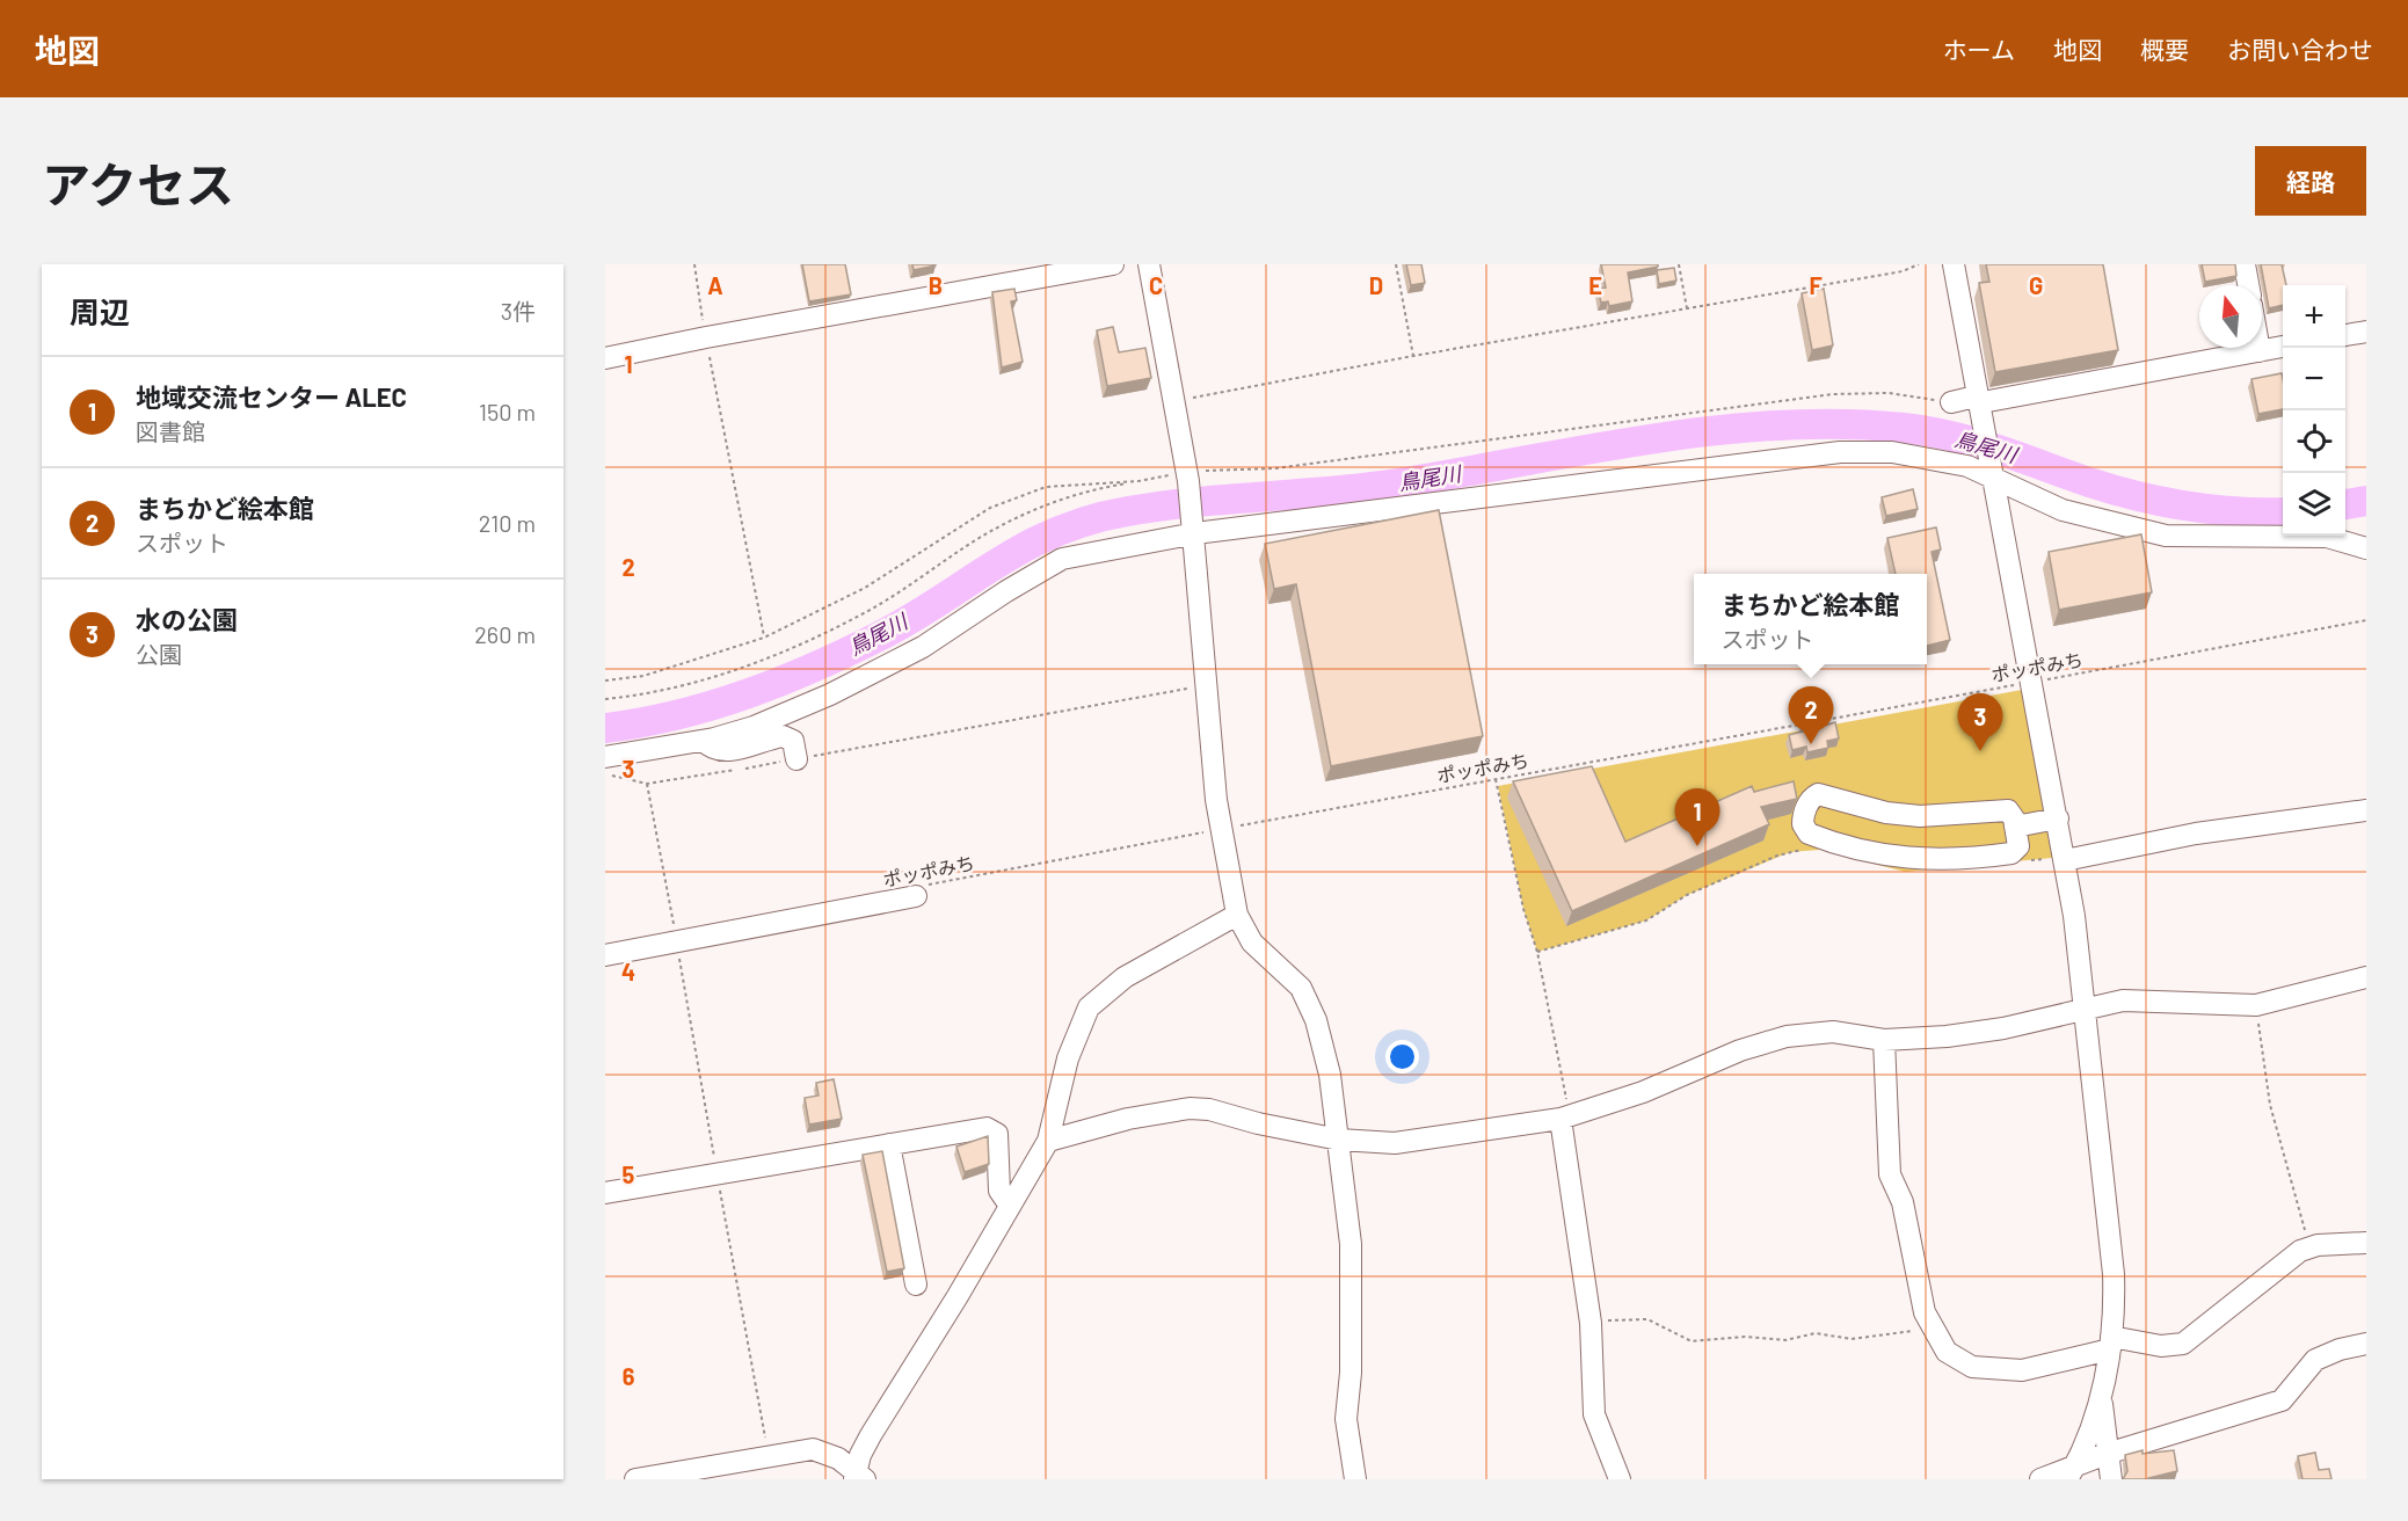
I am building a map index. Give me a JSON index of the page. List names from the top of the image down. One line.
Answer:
{"streets":{"path":["ポッポみち"]},"water":["鳥尾川"],"north":"top","page":{"header":"地図","nav":["ホーム","地図","概要","お問い合わせ"],"title":"アクセス","buttons":"経路","heading":["周辺","3件"],"map_buttons":["+","−"],"list":[{"mark":"1","name":"地域交流センター ALEC","note":"図書館","value":"150 m"},{"mark":"2","name":"まちかど絵本館","note":"スポット","value":"210 m"},{"mark":"3","name":"水の公園","note":"公園","value":"260 m"}],"popup":["まちかど絵本館","スポット"],"pins":["2","3","1"]},"grid":{"columns":["A","B","C","D","E","F","G"],"rows":["1","2","3","4","5","6"]}}
